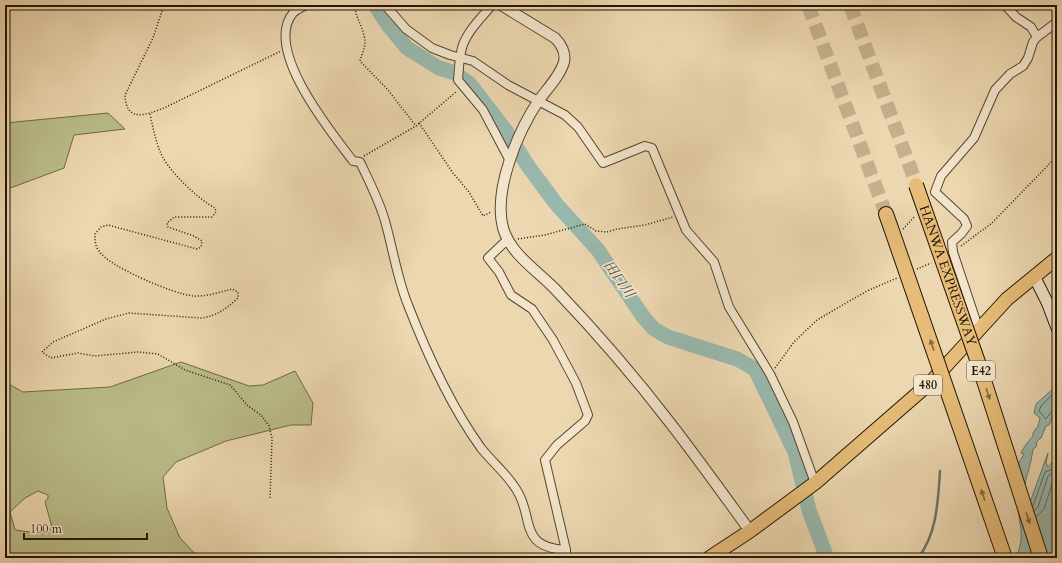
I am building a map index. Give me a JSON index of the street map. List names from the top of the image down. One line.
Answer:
{"streets":{"highway":["HANWA EXPRESSWAY","E42","480"]},"water":["田口川"],"scale_bar":"100 m"}
